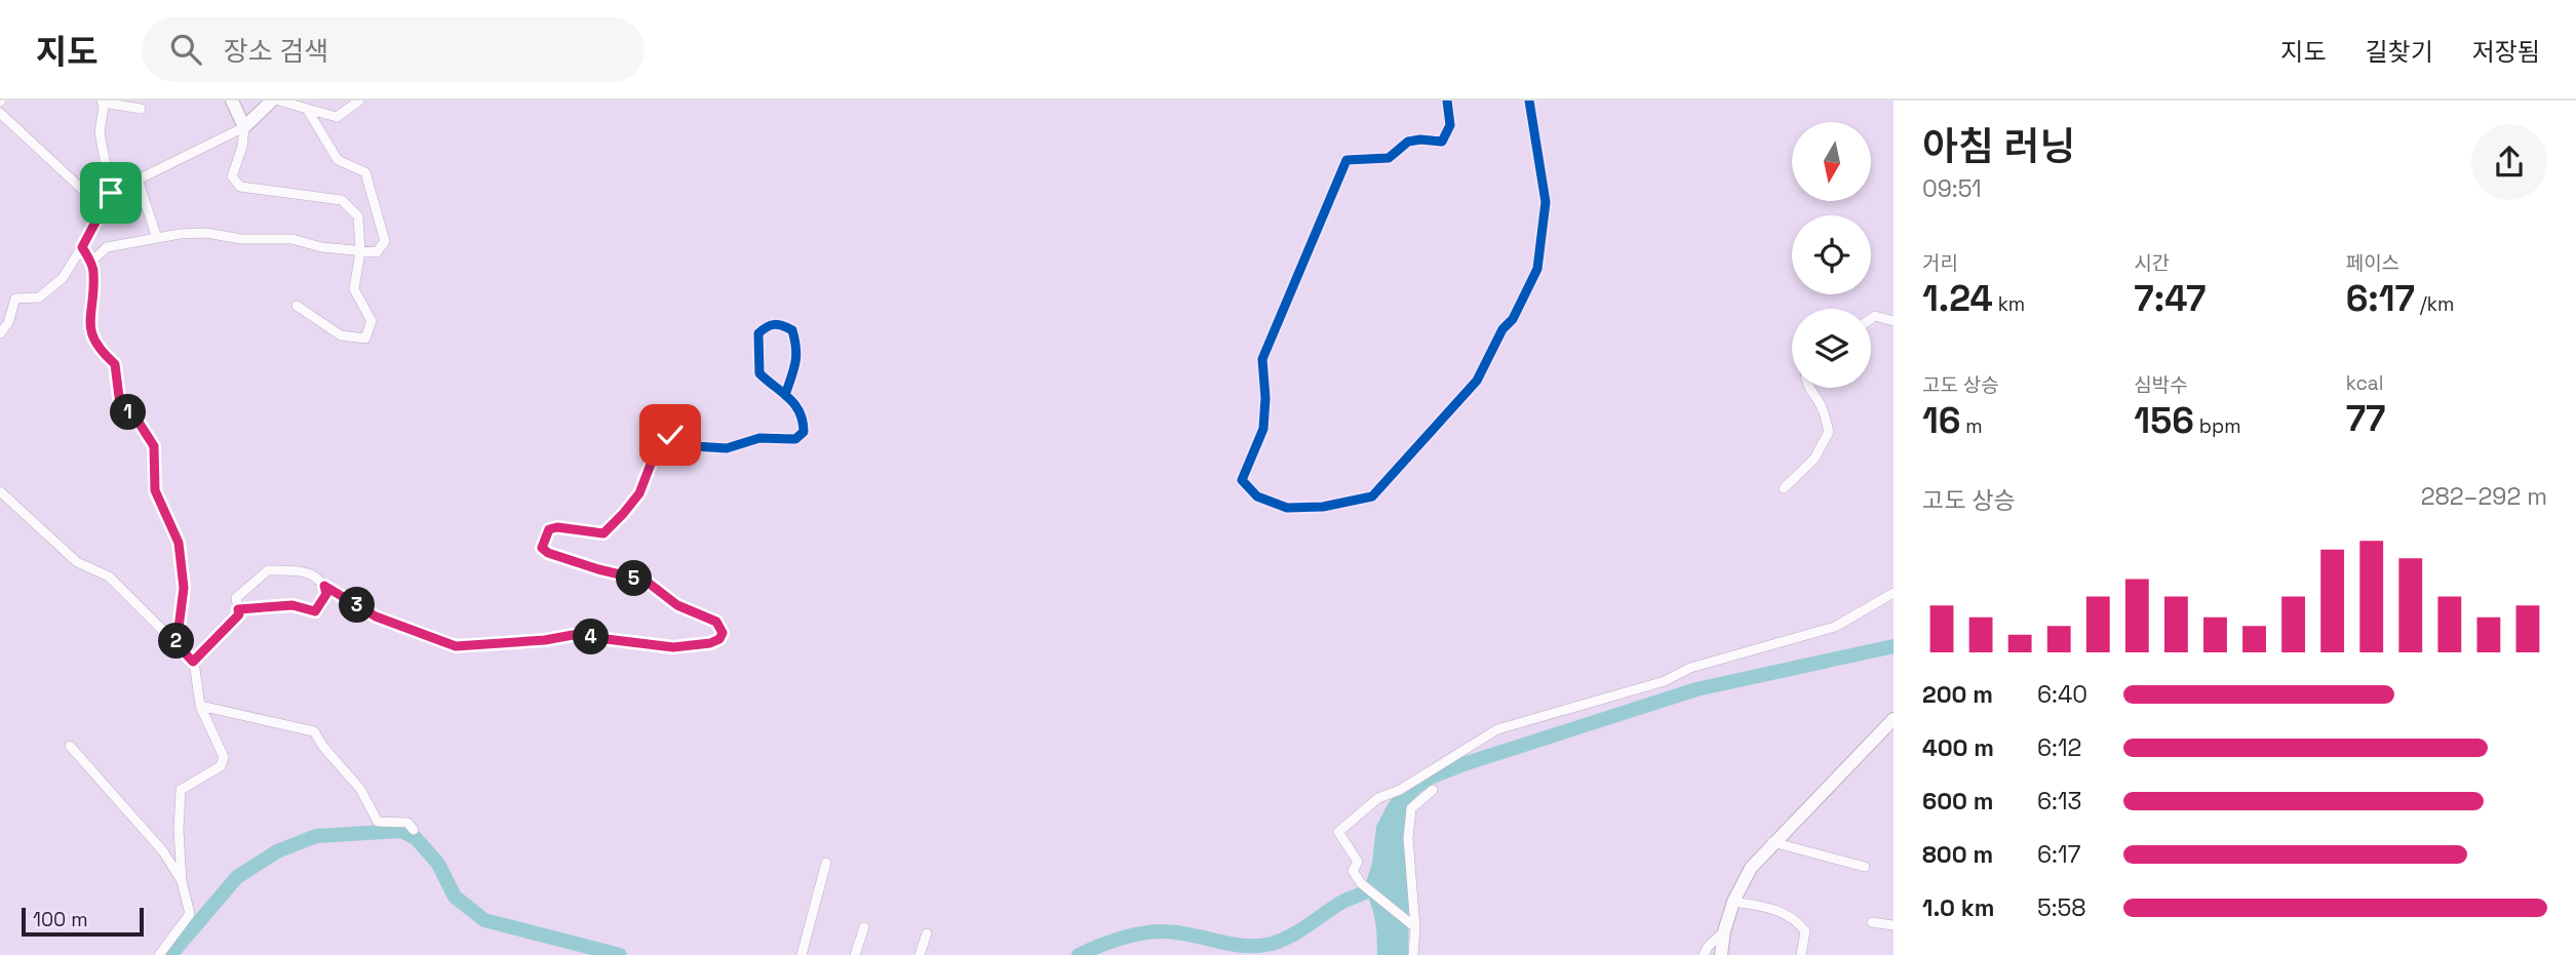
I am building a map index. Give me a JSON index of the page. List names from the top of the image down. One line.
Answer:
{"scale_bar":"100 m","north":"bottom","page":{"header":"지도","search":"장소 검색","nav":["지도","길찾기","저장됨"],"heading":["아침 러닝","09:51"],"stats":[["거리","1.24 km"],["시간","7:47"],["페이스","6:17 /km"],["고도 상승","16 m"],["심박수","156 bpm"],["kcal","77"]],"pins":["1","5","3","4","2"],"chart":["고도 상승","282–292 m"],"list":[{"name":"200 m","note":"6:40"},{"name":"400 m","note":"6:12"},{"name":"600 m","note":"6:13"},{"name":"800 m","note":"6:17"},{"name":"1.0 km","note":"5:58"}],"scale":"100 m"}}
